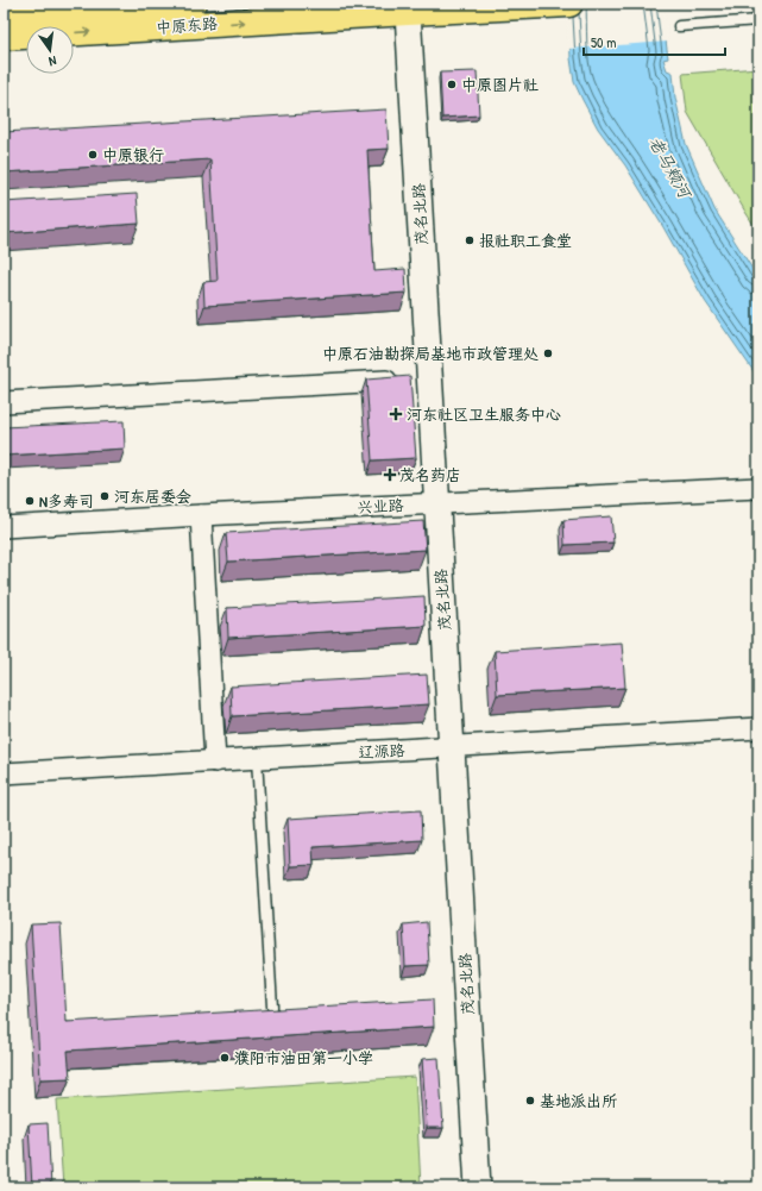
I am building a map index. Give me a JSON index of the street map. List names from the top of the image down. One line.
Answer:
{"streets":{"main road":["中原东路"],"street":["茂名北路","兴业路","辽源路"]},"crossings":[["中原东路","茂名北路"],["茂名北路","兴业路"],["茂名北路","辽源路"]],"water":["老马颊河"],"places":{"other":["中原图片社","中原银行","报社职工食堂","中原石油勘探局基地市政管理处","河东居委会","N多寿司","濮阳市油田第一小学","基地派出所"],"health":["河东社区卫生服务中心","茂名药店"]},"scale_bar":"50 m","north":"bottom"}
